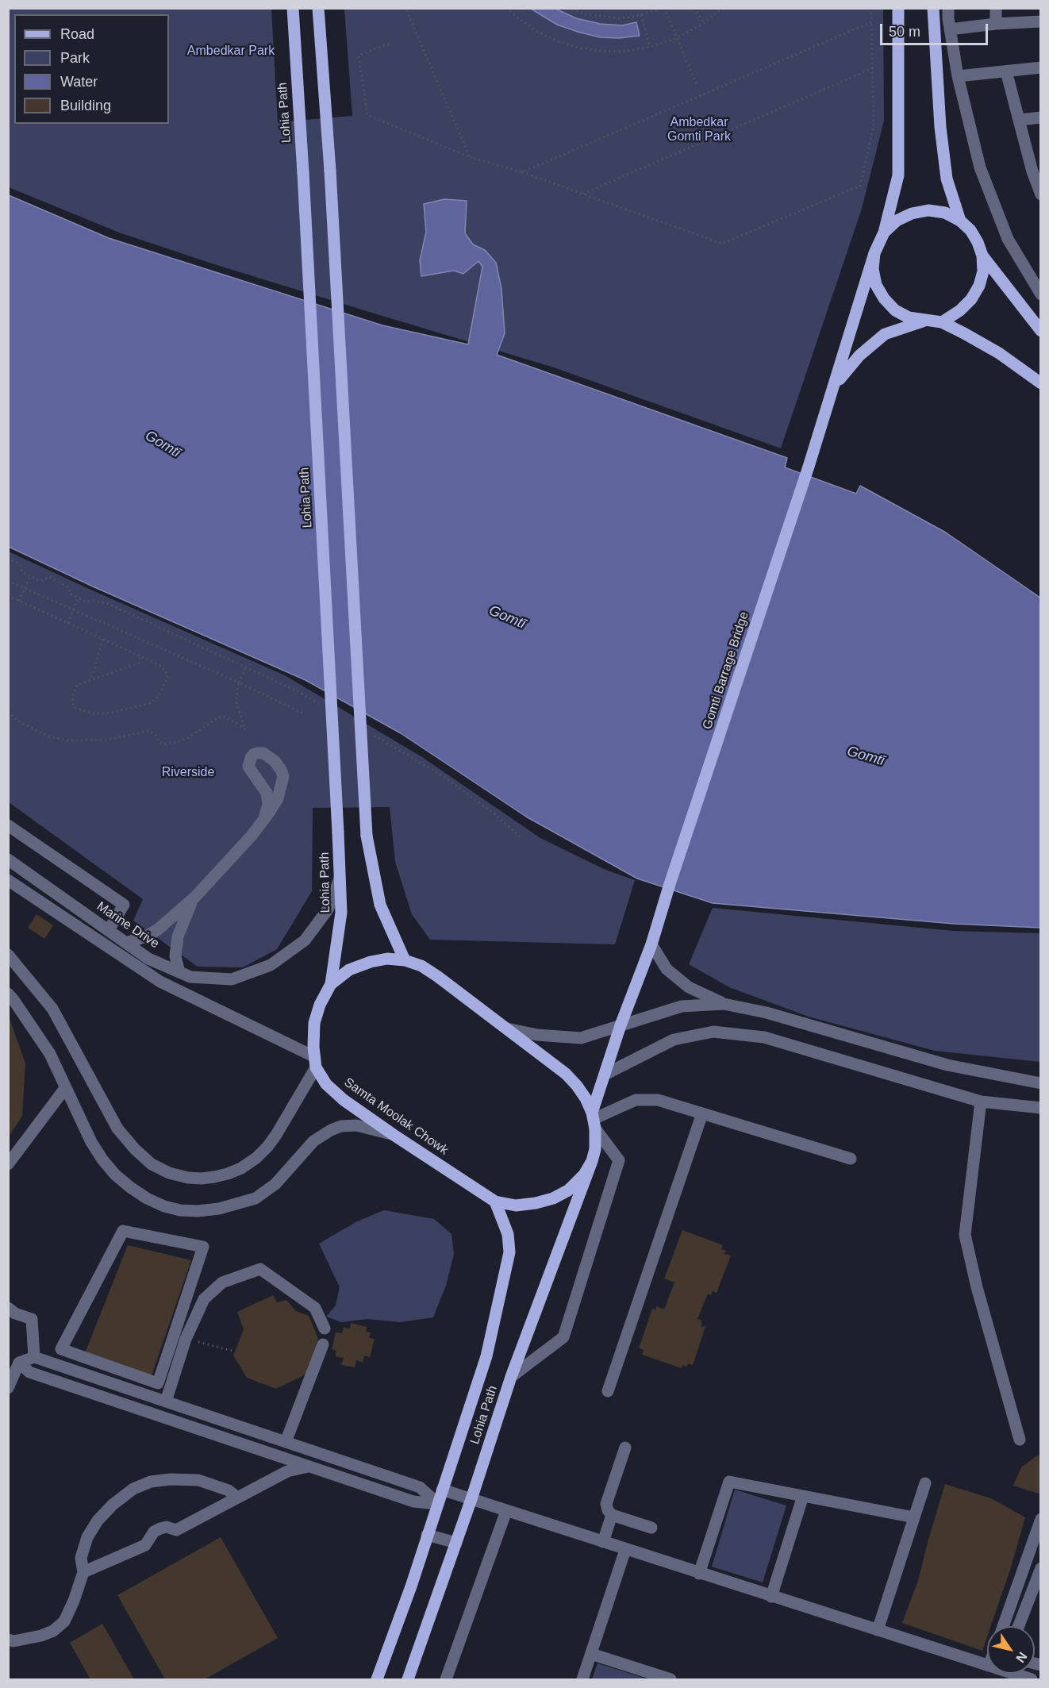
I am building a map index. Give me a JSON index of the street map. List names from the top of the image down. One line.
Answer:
{"streets":{"main road":["Lohia Path","Gomti Barrage Bridge","Samta Moolak Chowk"],"street":["Marine Drive"]},"crossings":[["Lohia Path","Marine Drive"],["Lohia Path","Samta Moolak Chowk"],["Gomti Barrage Bridge","Samta Moolak Chowk"]],"water":["Gomtī"],"parks":["Ambedkar Park","Ambedkar Gomti Park","Riverside"],"legend":["Road","Park","Water","Building"],"scale_bar":"50 m","north":"bottom right"}
